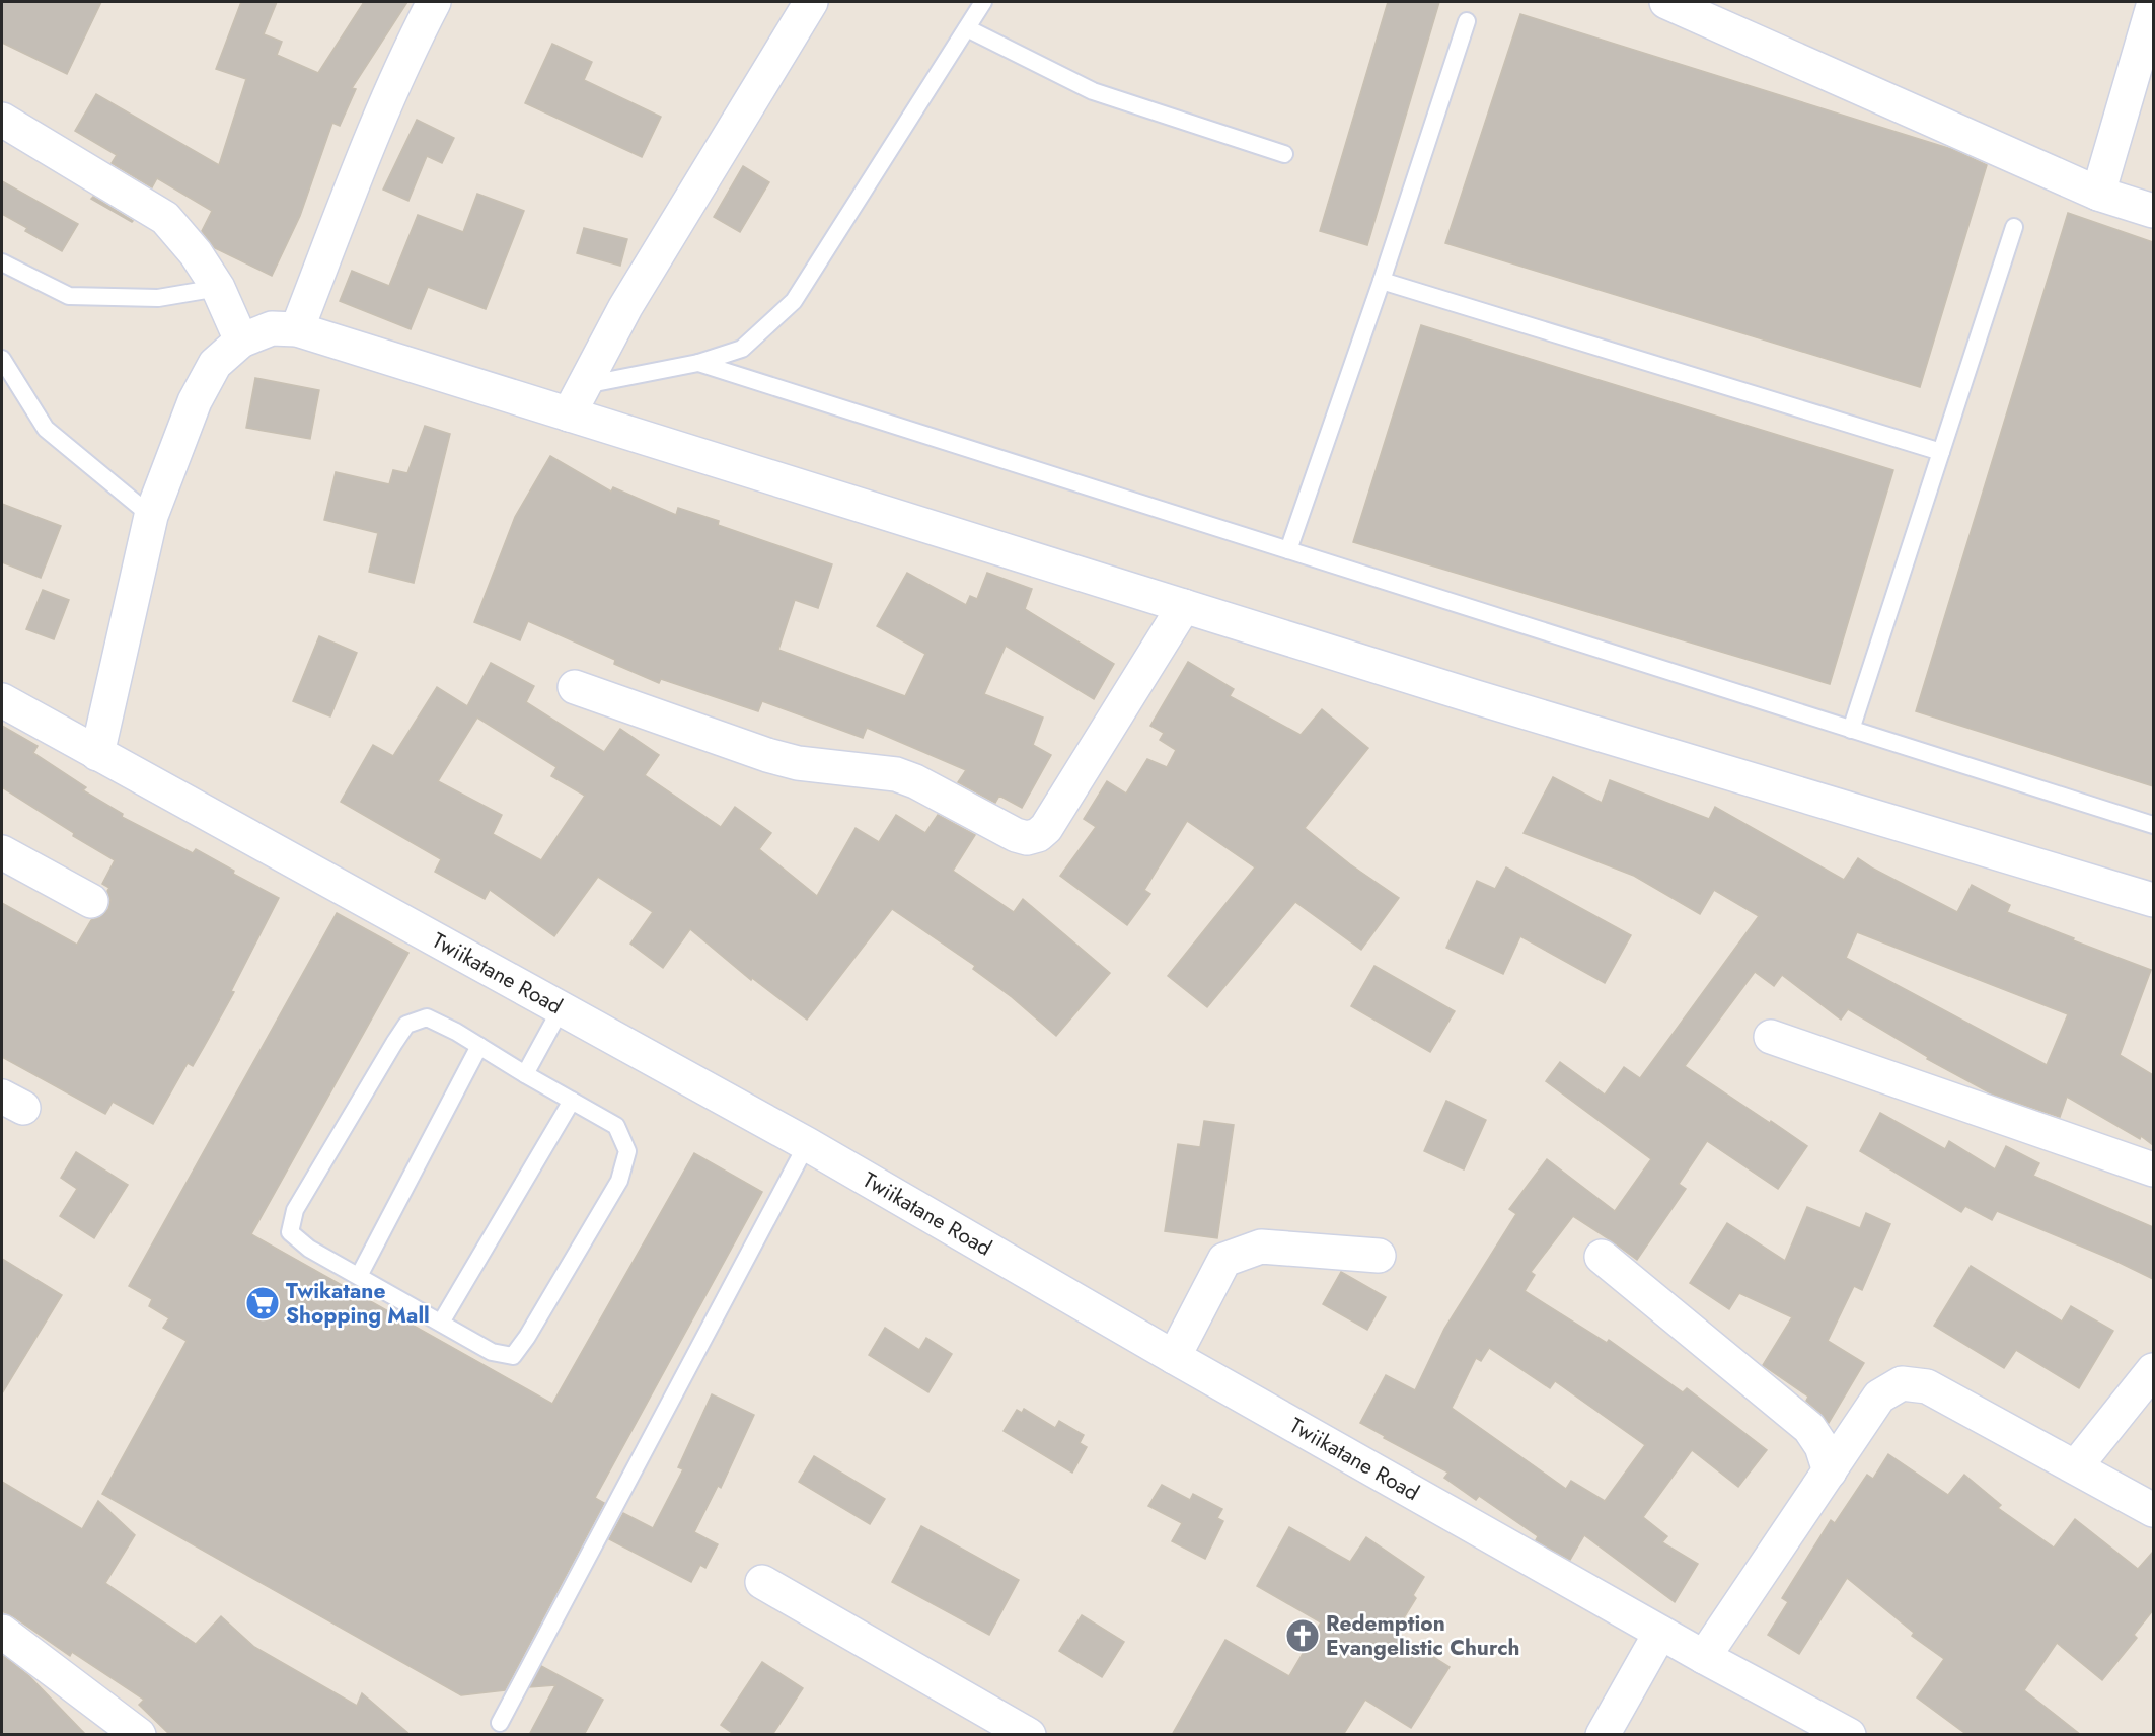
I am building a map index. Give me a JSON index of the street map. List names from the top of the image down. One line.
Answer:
{"streets":{"street":["Twiikatane Road"]},"places":{"supermarket":["Twikatane Shopping Mall"],"church":["Redemption Evangelistic Church"]}}
